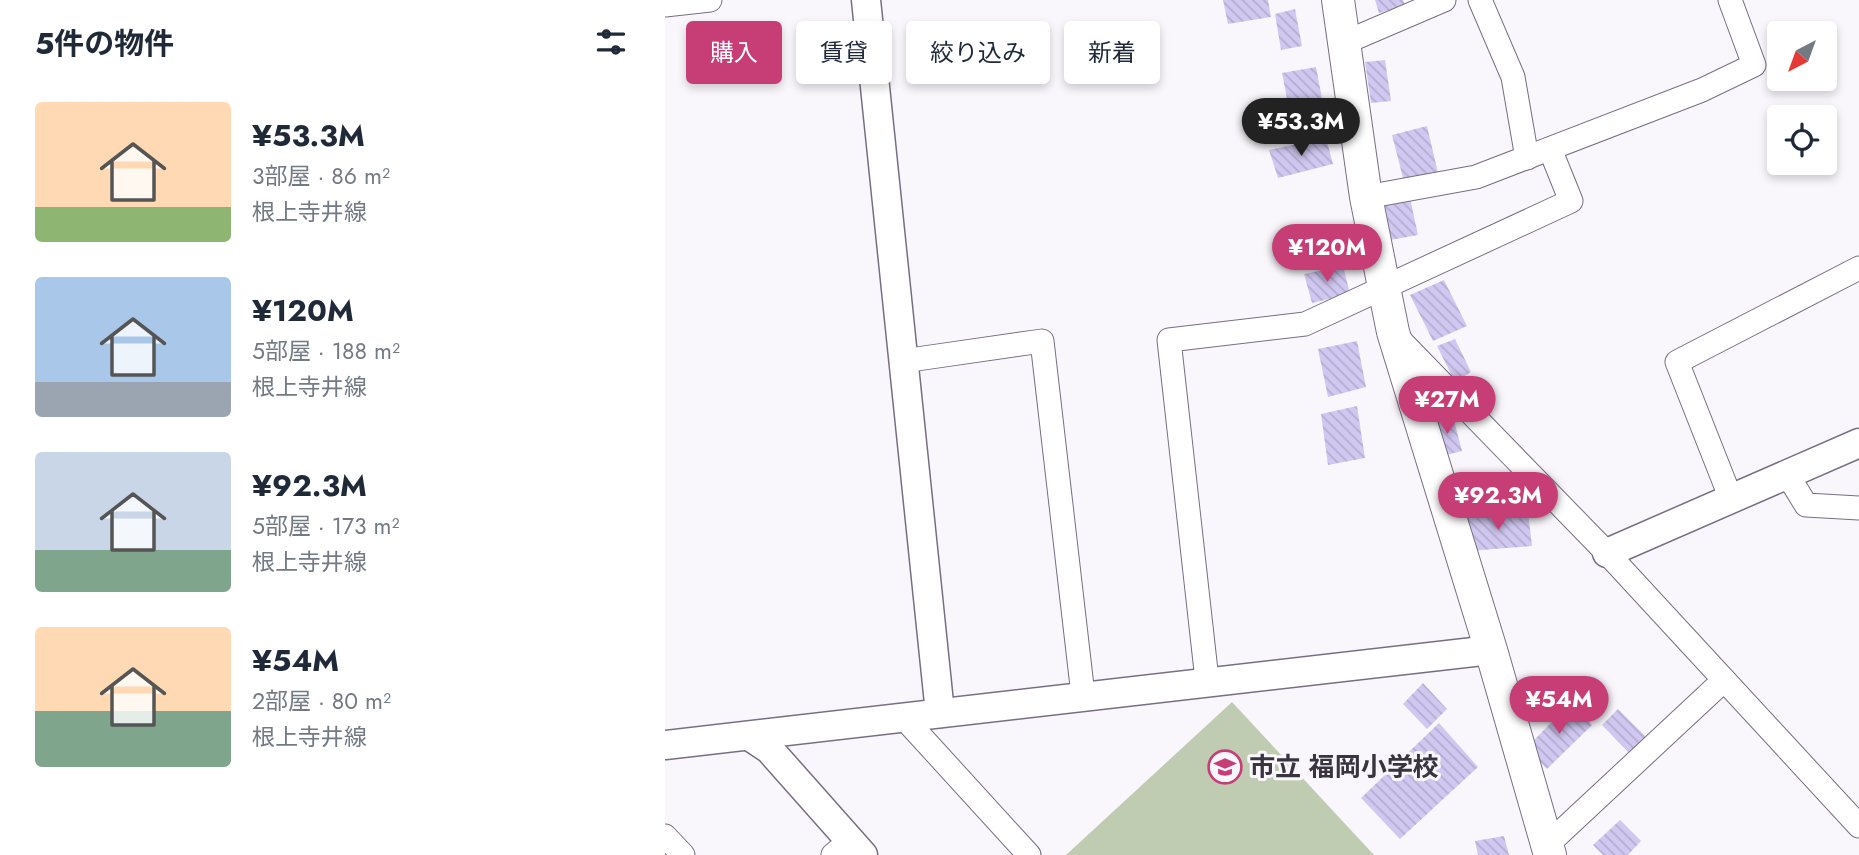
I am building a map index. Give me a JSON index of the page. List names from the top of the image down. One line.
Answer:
{"places":{"school or university":["市立 福岡小学校"]},"north":"bottom left","page":{"heading":"5件の物件","chip":["購入","賃貸","絞り込み","新着"],"list":[{"name":"¥53.3M","note":"3部屋 · 86 m² · 根上寺井線"},{"name":"¥120M","note":"5部屋 · 188 m² · 根上寺井線"},{"name":"¥92.3M","note":"5部屋 · 173 m² · 根上寺井線"},{"name":"¥54M","note":"2部屋 · 80 m² · 根上寺井線"}],"price":["¥53.3M","¥120M","¥27M","¥92.3M","¥54M"]}}
